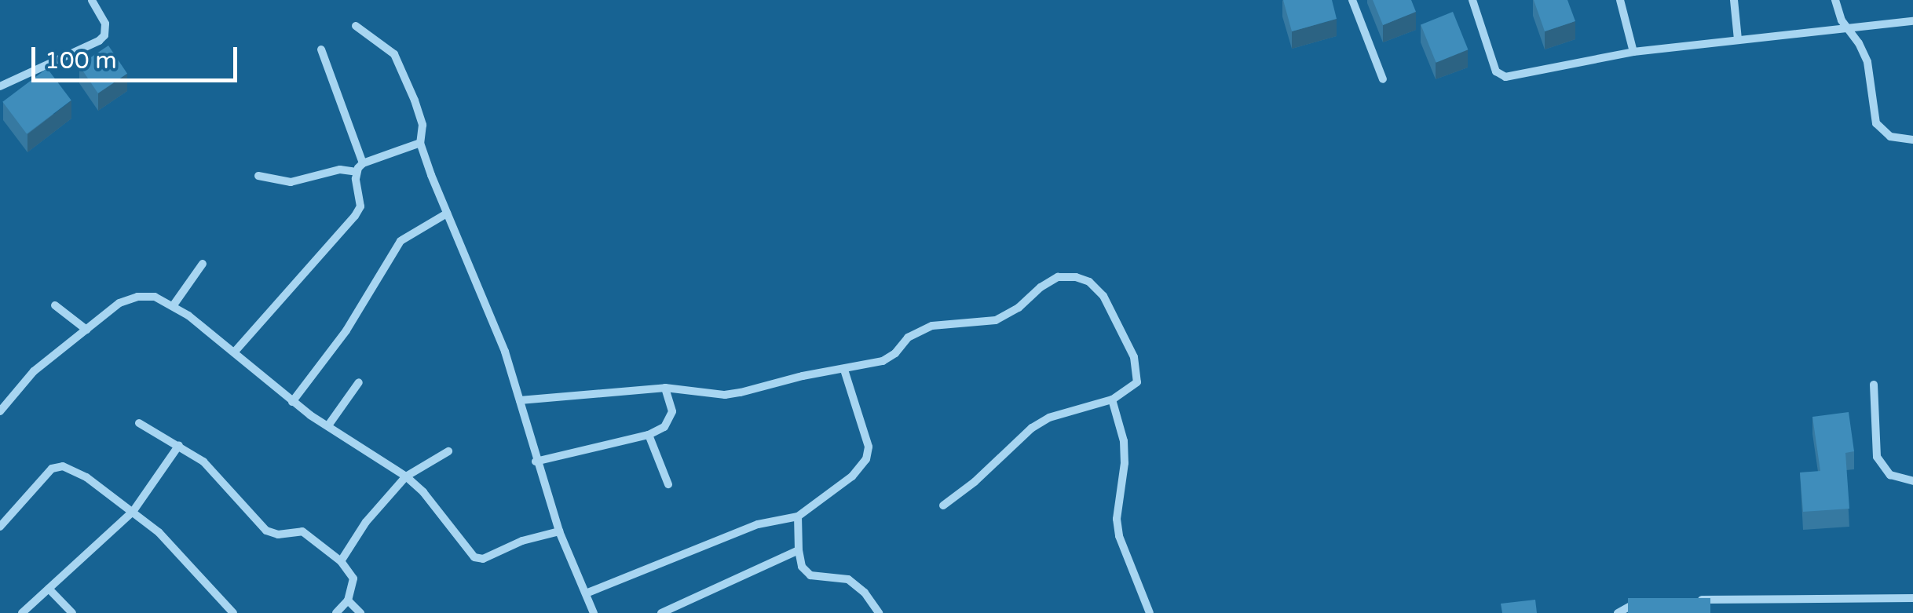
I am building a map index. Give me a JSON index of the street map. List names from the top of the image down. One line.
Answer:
{"scale_bar":"100 m"}
